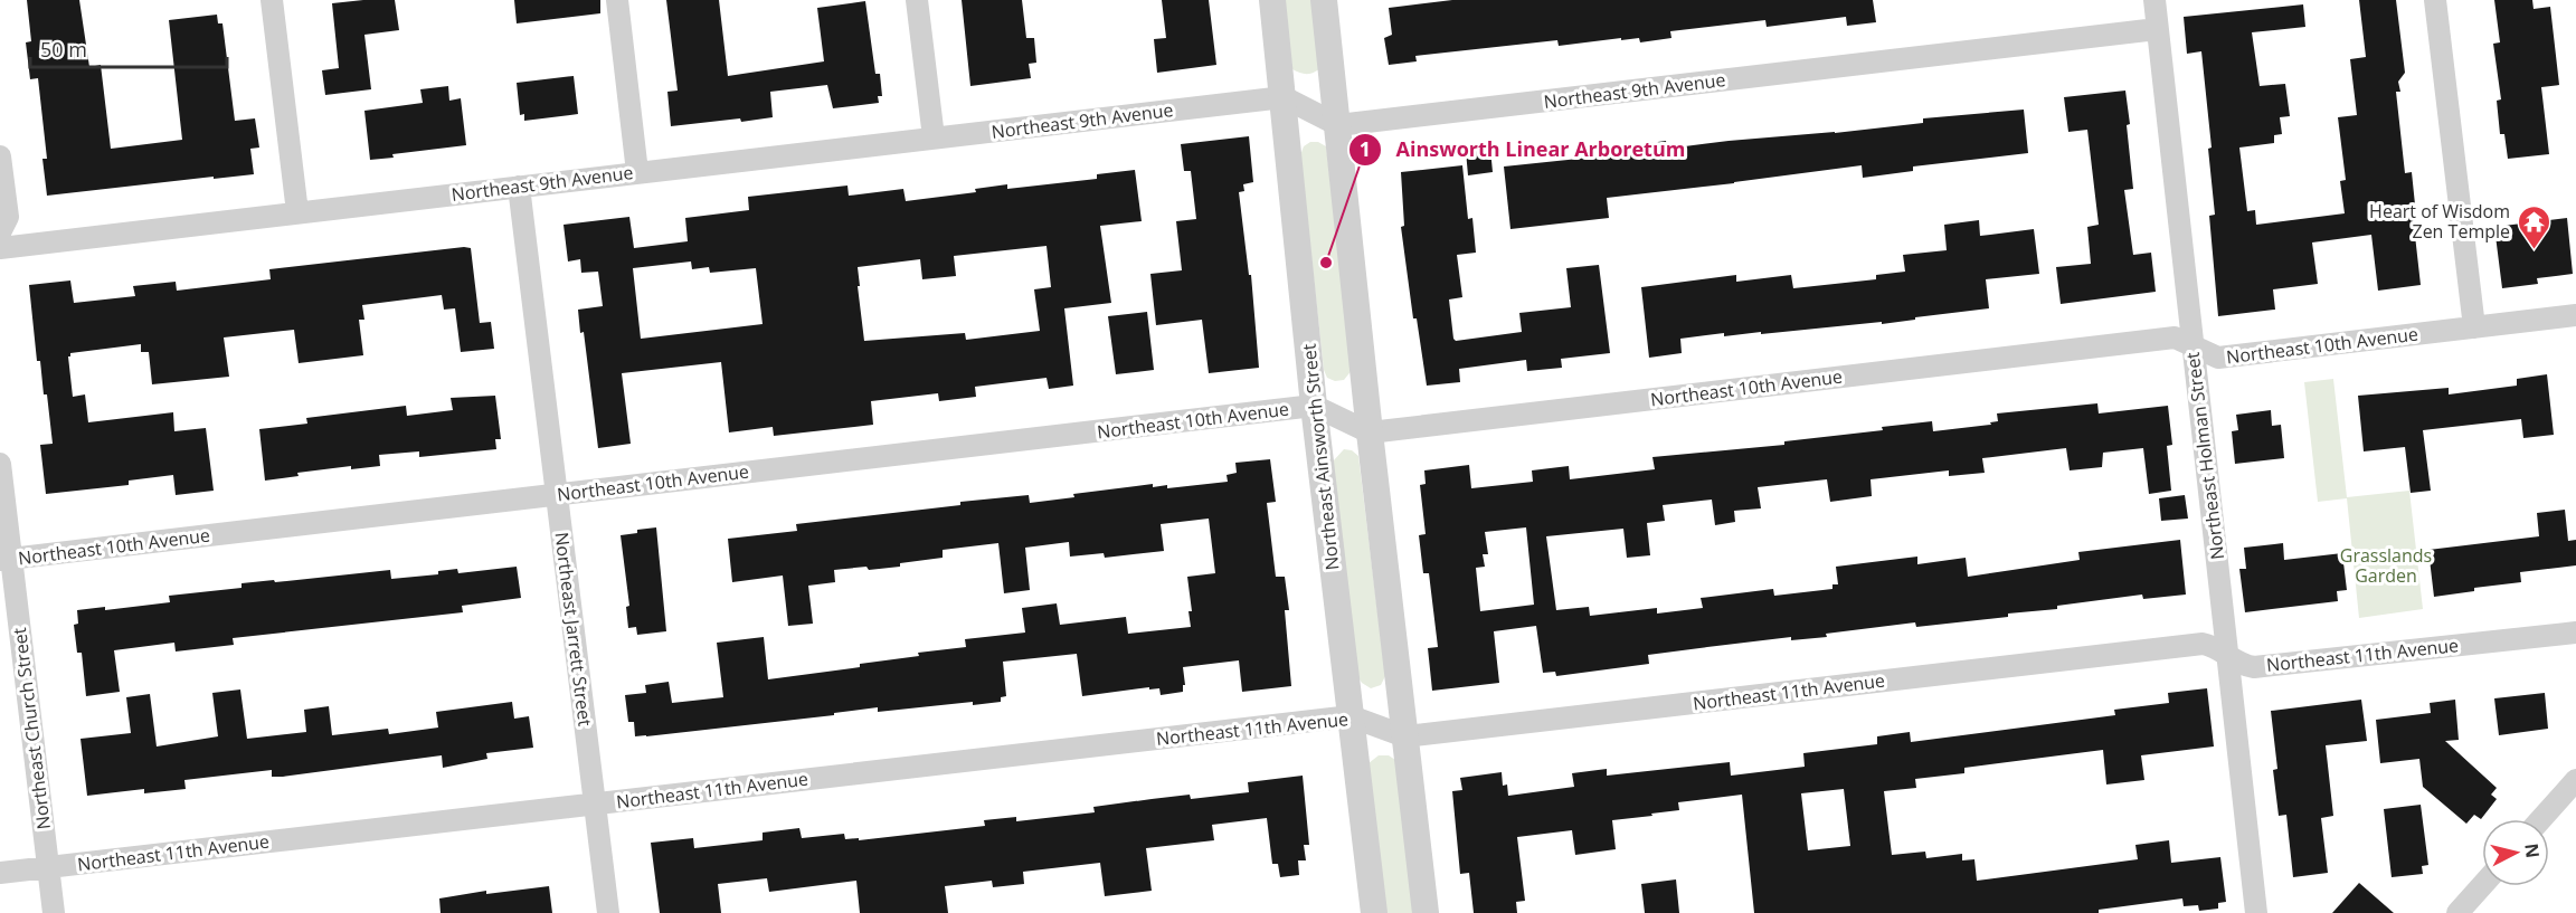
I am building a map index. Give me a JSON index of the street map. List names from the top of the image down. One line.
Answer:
{"streets":{"street":["Northeast 9th Avenue","Northeast 10th Avenue","Northeast Holman Street","Northeast Ainsworth Street","Northeast Jarrett Street","Northeast 11th Avenue","Northeast Church Street"]},"crossings":[["Northeast 9th Avenue","Northeast Holman Street"],["Northeast 9th Avenue","Northeast Ainsworth Street"],["Northeast 9th Avenue","Northeast Jarrett Street"],["Northeast 10th Avenue","Northeast Holman Street"],["Northeast 10th Avenue","Northeast Ainsworth Street"],["Northeast 10th Avenue","Northeast Jarrett Street"],["Northeast 10th Avenue","Northeast Church Street"],["Northeast Holman Street","Northeast 11th Avenue"],["Northeast Ainsworth Street","Northeast 11th Avenue"],["Northeast Jarrett Street","Northeast 11th Avenue"],["Northeast 11th Avenue","Northeast Church Street"]],"parks":["Grasslands Garden"],"places":{"temple":["Heart of Wisdom Zen Temple"],"other":["Ainsworth Linear Arboretum"]},"scale_bar":"50 m","north":"right"}
